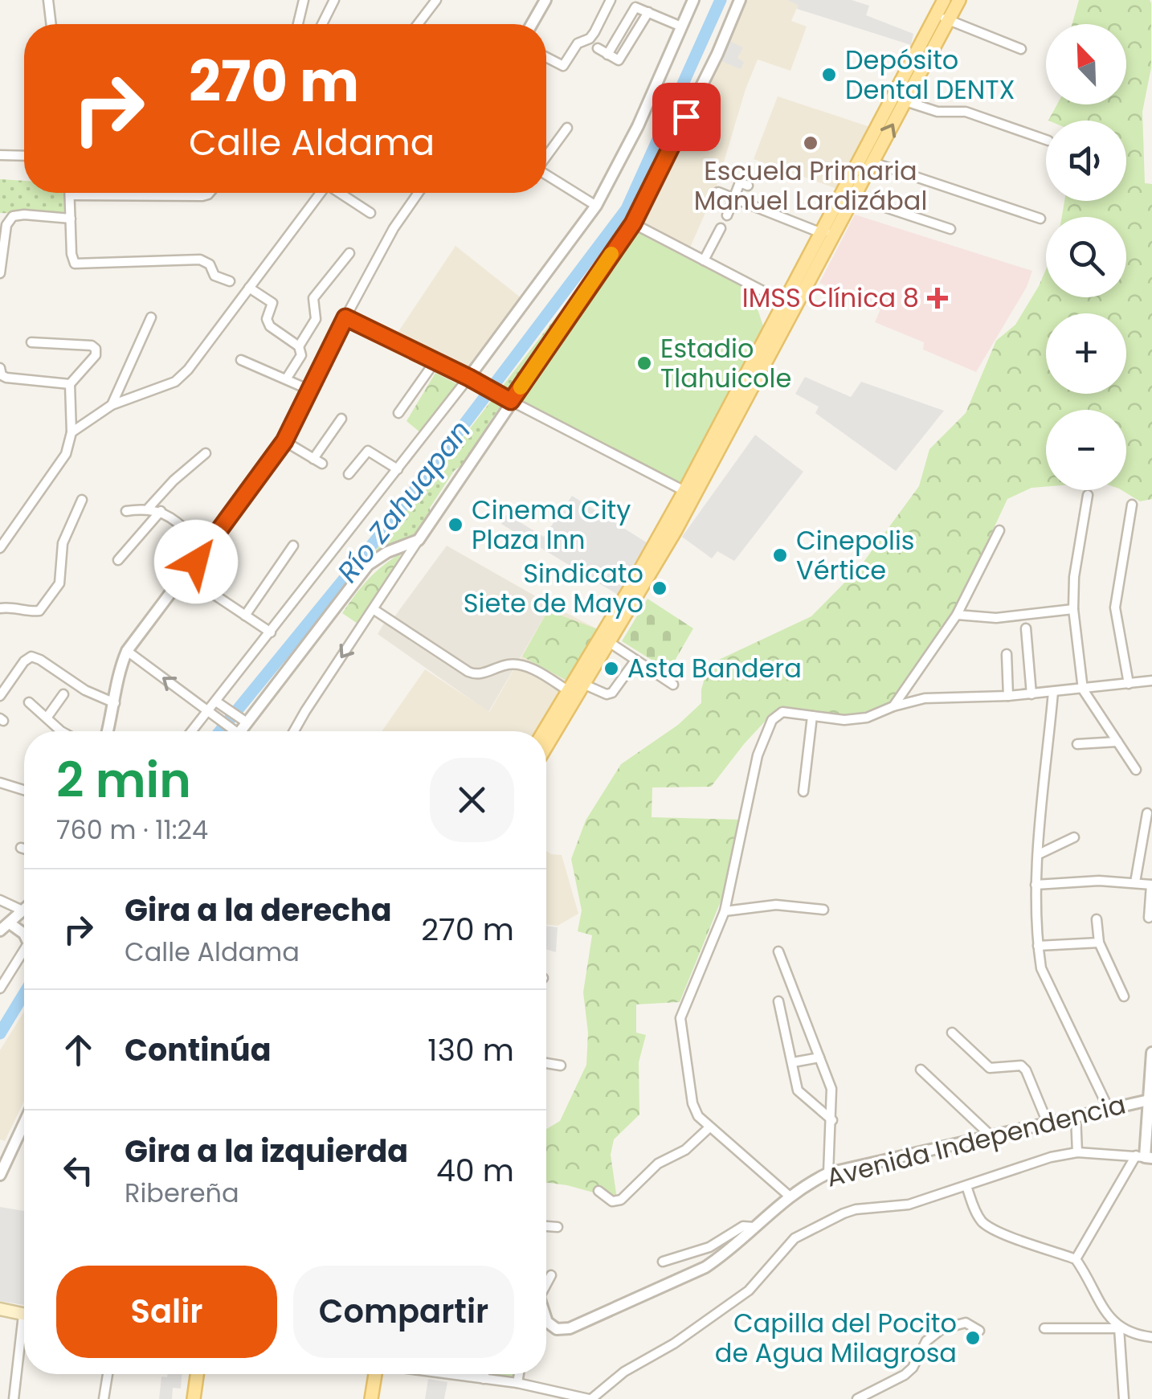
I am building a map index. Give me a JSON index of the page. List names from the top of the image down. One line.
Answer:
{"streets":{"street":["Avenida Independencia"]},"water":["Río Zahuapan"],"places":{"other":["Depósito Dental DENTX","Escuela Primaria Manuel Lardizábal","Estadio Tlahuicole","Cinema City Plaza Inn","Cinepolis Vértice","Sindicato Siete de Mayo","Asta Bandera","Capilla del Pocito de Agua Milagrosa"],"health":["IMSS Clínica 8"]},"north":"top left","page":{"map_buttons":["+","−"],"turn":["270 m","Calle Aldama"],"heading":["2 min","760 m · 11:24"],"list":[{"name":"Gira a la derecha","note":"Calle Aldama","value":"270 m"},{"name":"Continúa","value":"130 m"},{"name":"Gira a la izquierda","note":"Ribereña","value":"40 m"}],"buttons":["Salir","Compartir"]}}
